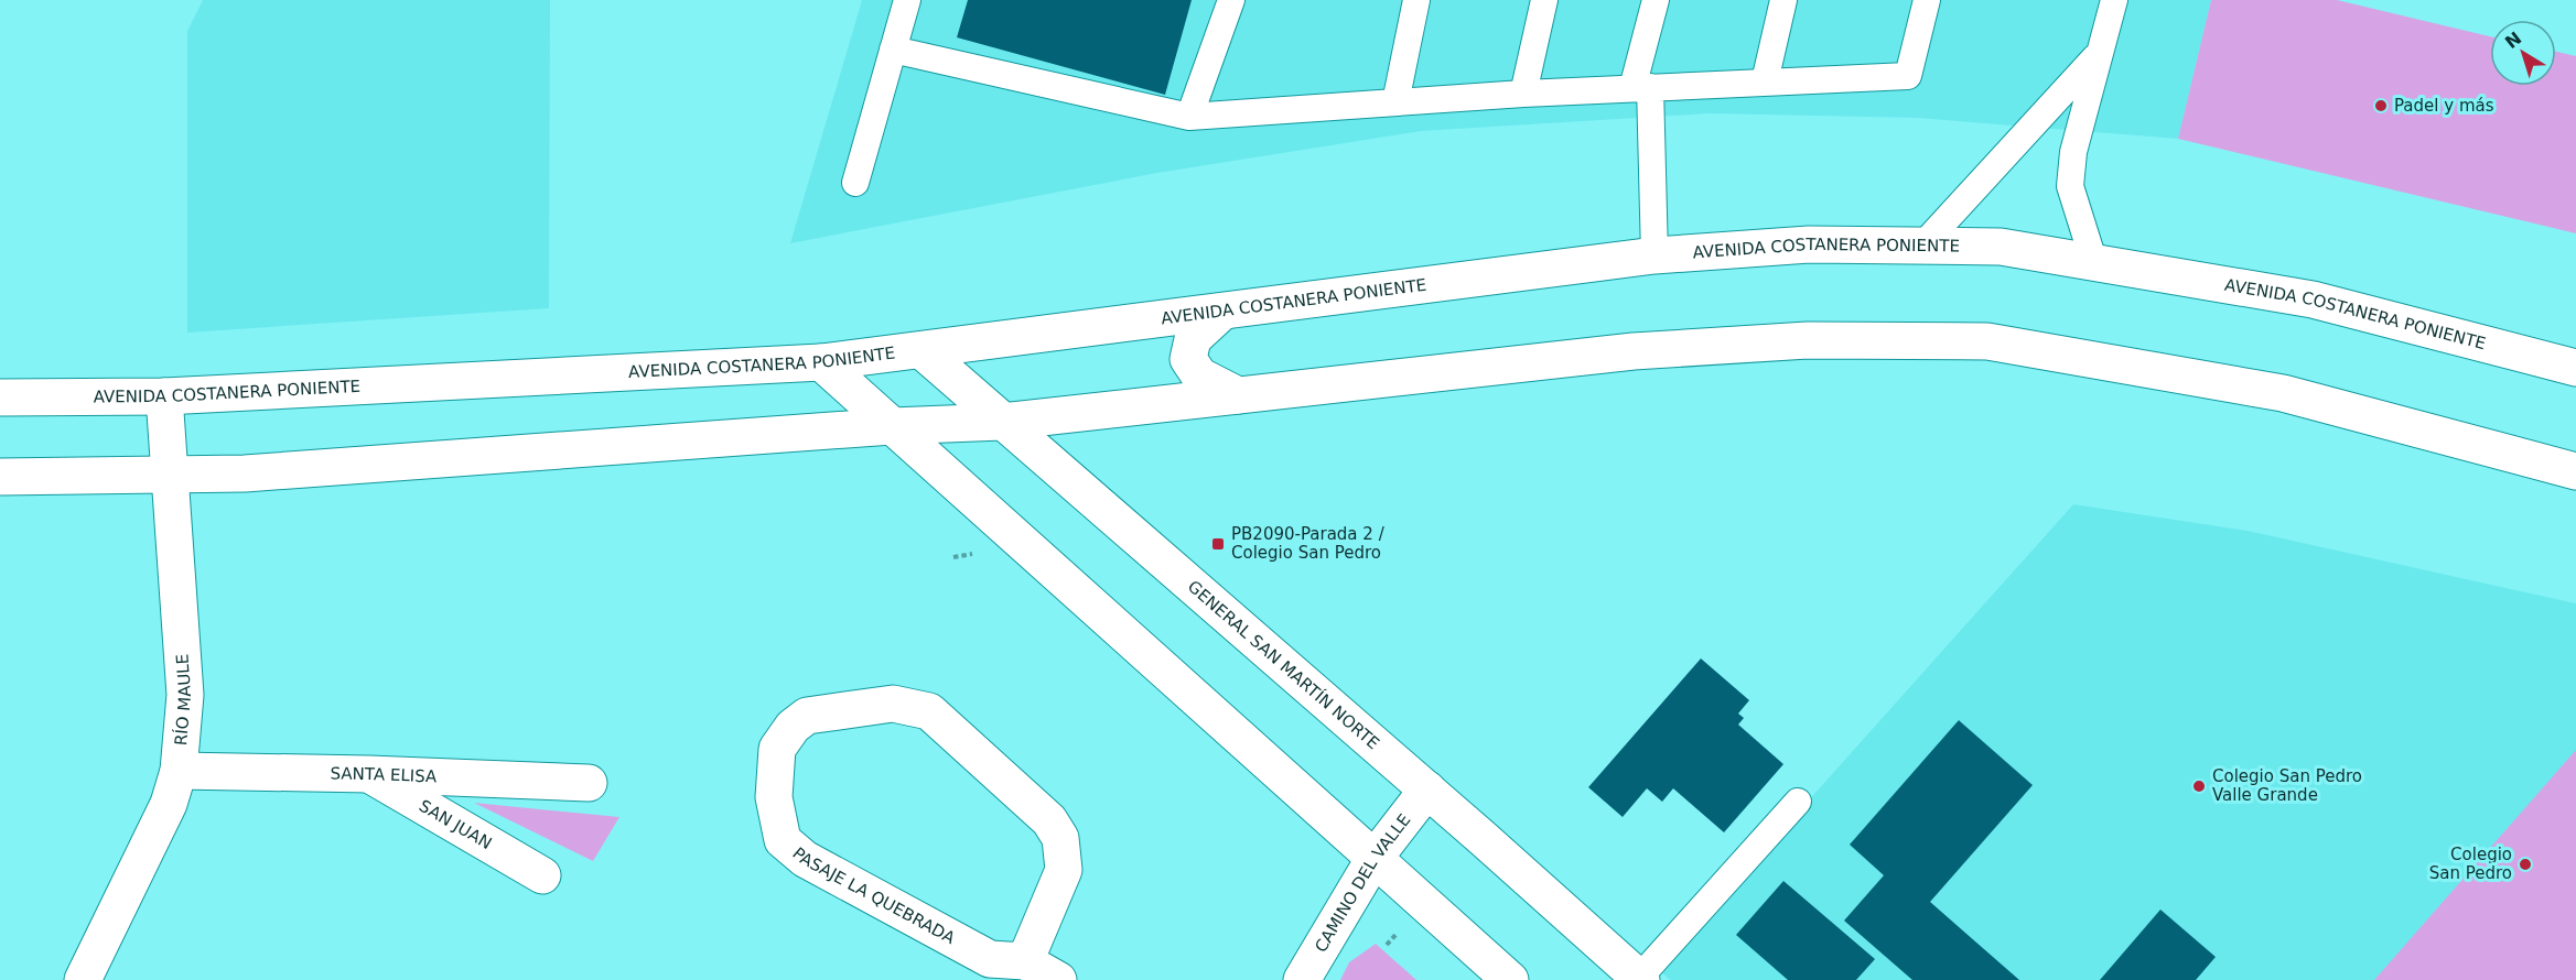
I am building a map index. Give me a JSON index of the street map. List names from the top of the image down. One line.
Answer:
{"streets":{"street":["AVENIDA COSTANERA PONIENTE","GENERAL SAN MARTÍN NORTE","RÍO MAULE","SANTA ELISA","SAN JUAN","CAMINO DEL VALLE","PASAJE LA QUEBRADA"]},"crossings":[["AVENIDA COSTANERA PONIENTE","GENERAL SAN MARTÍN NORTE"],["AVENIDA COSTANERA PONIENTE","RÍO MAULE"],["GENERAL SAN MARTÍN NORTE","CAMINO DEL VALLE"],["RÍO MAULE","SANTA ELISA"],["SANTA ELISA","SAN JUAN"]],"places":{"other":["Padel y más","Colegio San Pedro Valle Grande","Colegio San Pedro"],"transit":["PB2090-Parada 2 / Colegio San Pedro"]},"north":"top left"}
